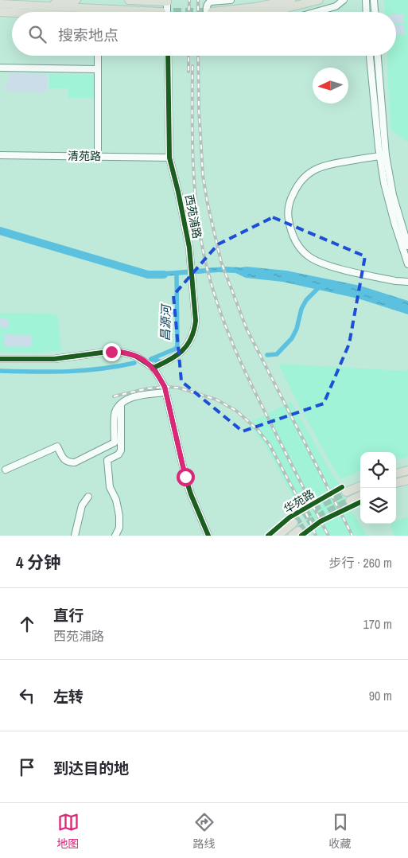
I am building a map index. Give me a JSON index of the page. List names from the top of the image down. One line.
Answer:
{"streets":{"main road":["华苑路"],"street":["清苑路","西苑浦路"]},"crossings":[["清苑路","西苑浦路"]],"water":["昌源河"],"north":"left","page":{"search":"搜索地点","heading":["4 分钟","步行 · 260 m"],"list":[["直行","西苑浦路","170 m"],["左转","90 m"],"到达目的地"],"nav":["地图","路线","收藏"]}}
